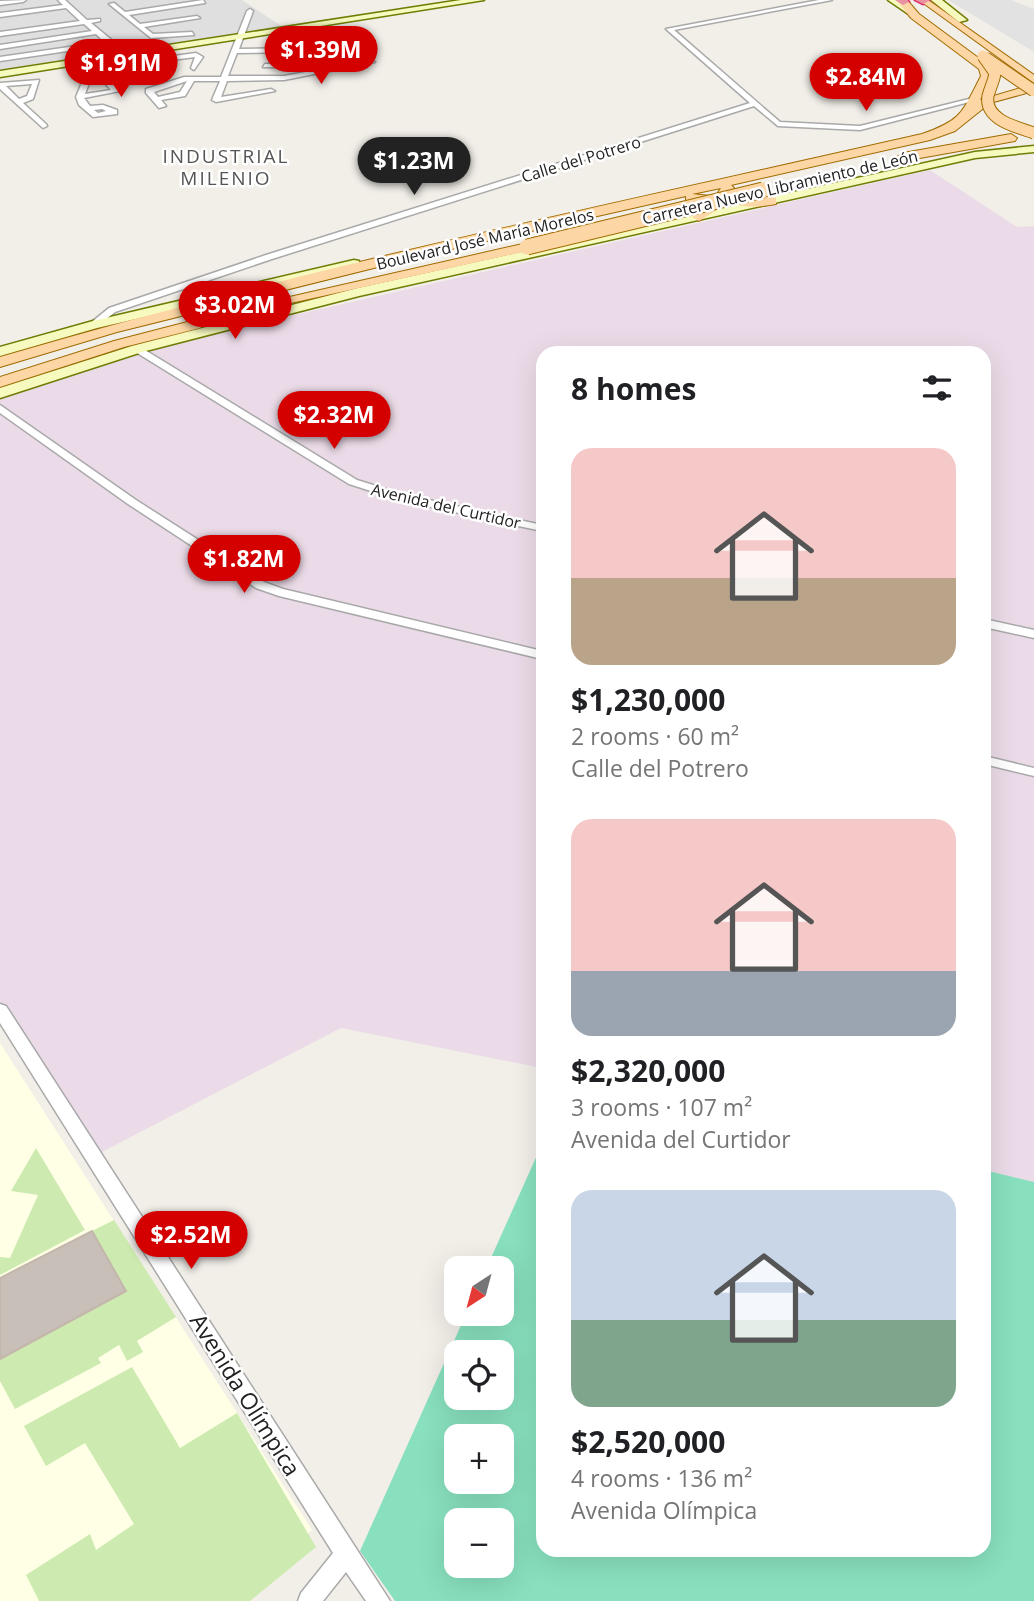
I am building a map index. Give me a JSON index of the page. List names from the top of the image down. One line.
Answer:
{"streets":{"main road":["Carretera Nuevo Libramiento de León","Boulevard José María Morelos"],"street":["Calle del Potrero","Avenida del Curtidor","Avenida Olímpica"]},"crossings":[["Carretera Nuevo Libramiento de León","Boulevard José María Morelos"]],"districts":["INDUSTRIAL MILENIO"],"north":"bottom left","page":{"price":["$1.39M","$1.91M","$2.84M","$1.23M","$3.02M","$2.32M","$1.82M","$2.52M"],"heading":"8 homes","list":[{"name":"$1,230,000","note":"2 rooms · 60 m² · Calle del Potrero"},{"name":"$2,320,000","note":"3 rooms · 107 m² · Avenida del Curtidor"},{"name":"$2,520,000","note":"4 rooms · 136 m² · Avenida Olímpica"}],"map_buttons":["+","−"]}}
